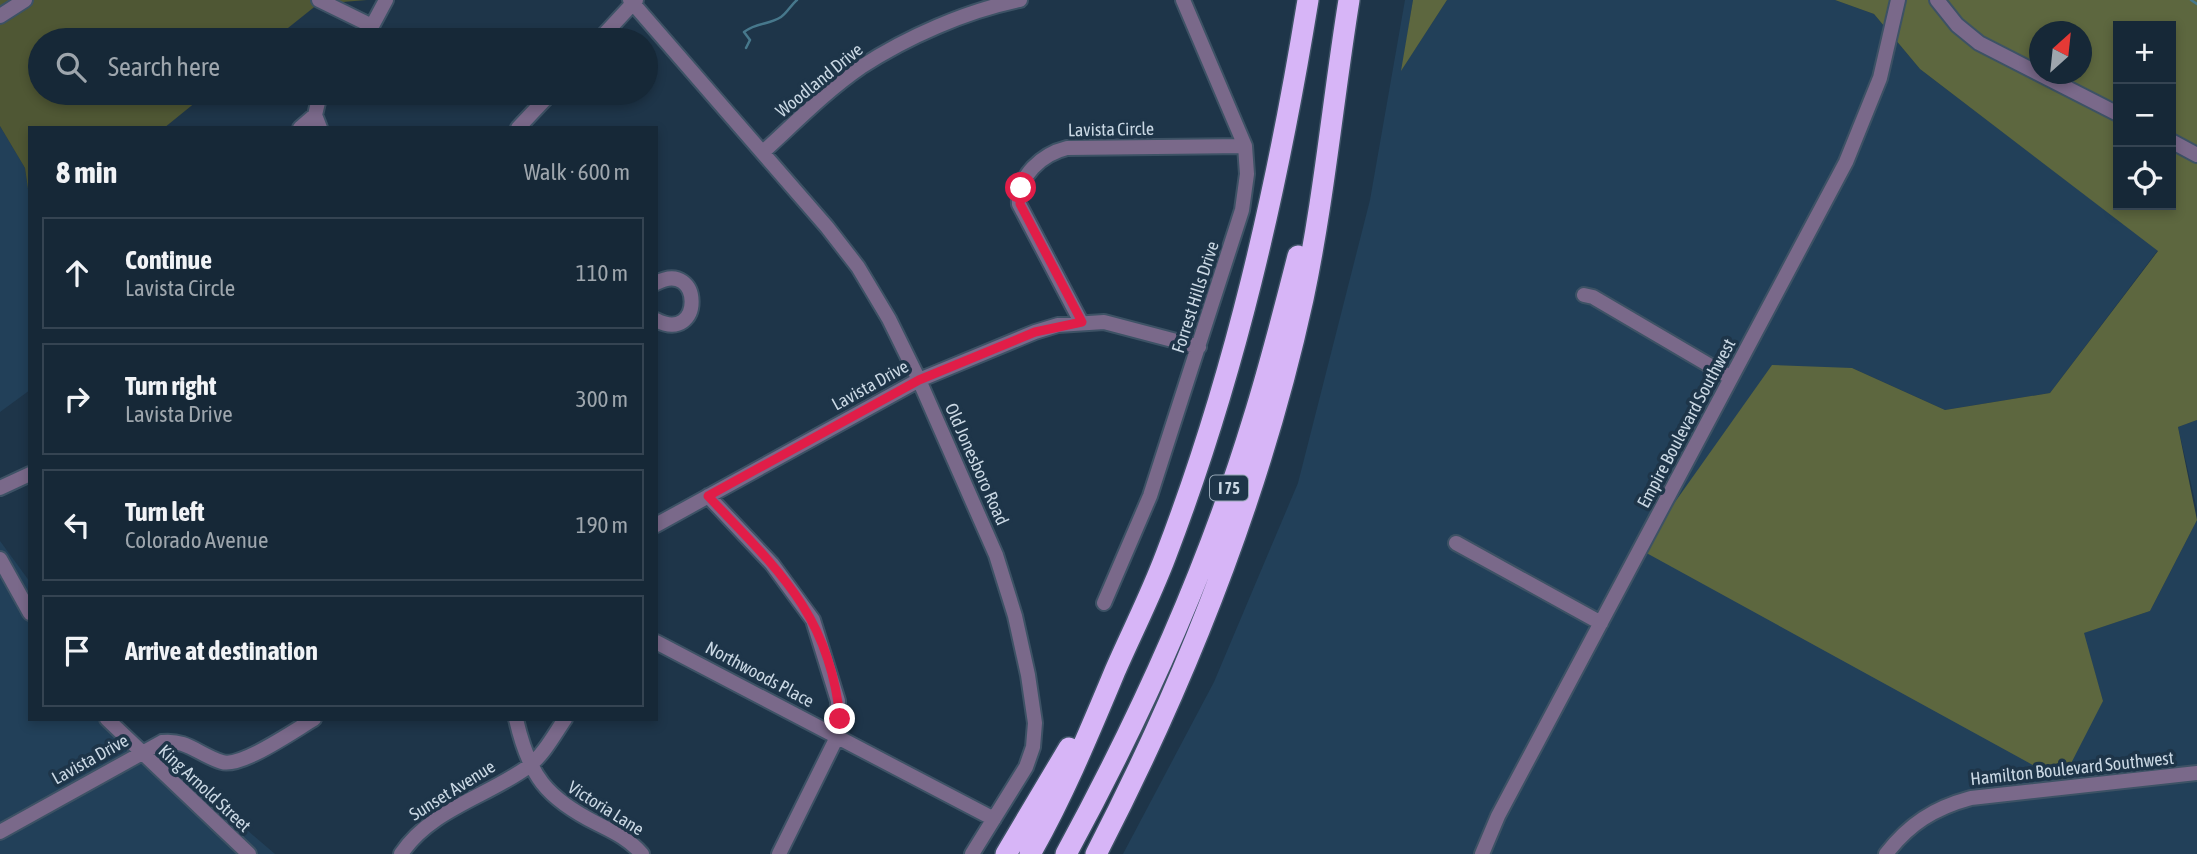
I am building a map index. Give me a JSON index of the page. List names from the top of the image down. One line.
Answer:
{"streets":{"highway":["I 75"],"street":["Woodland Drive","Lavista Circle","Forrest Hills Drive","Lavista Drive","Empire Boulevard Southwest","Old Jonesboro Road","Northwoods Place","Hamilton Boulevard Southwest","King Arnold Street","Sunset Avenue","Victoria Lane"]},"crossings":[["Woodland Drive","Old Jonesboro Road"],["Lavista Circle","Forrest Hills Drive"],["Lavista Circle","Lavista Drive"],["Forrest Hills Drive","Lavista Drive"],["Lavista Drive","Old Jonesboro Road"],["Lavista Drive","King Arnold Street"],["Old Jonesboro Road","Northwoods Place"],["Sunset Avenue","Victoria Lane"]],"north":"top right","page":{"map_buttons":["+","−"],"search":"Search here","heading":["8 min","Walk · 600 m"],"list":[["Continue","Lavista Circle","110 m"],["Turn right","Lavista Drive","300 m"],["Turn left","Colorado Avenue","190 m"],"Arrive at destination"]}}
